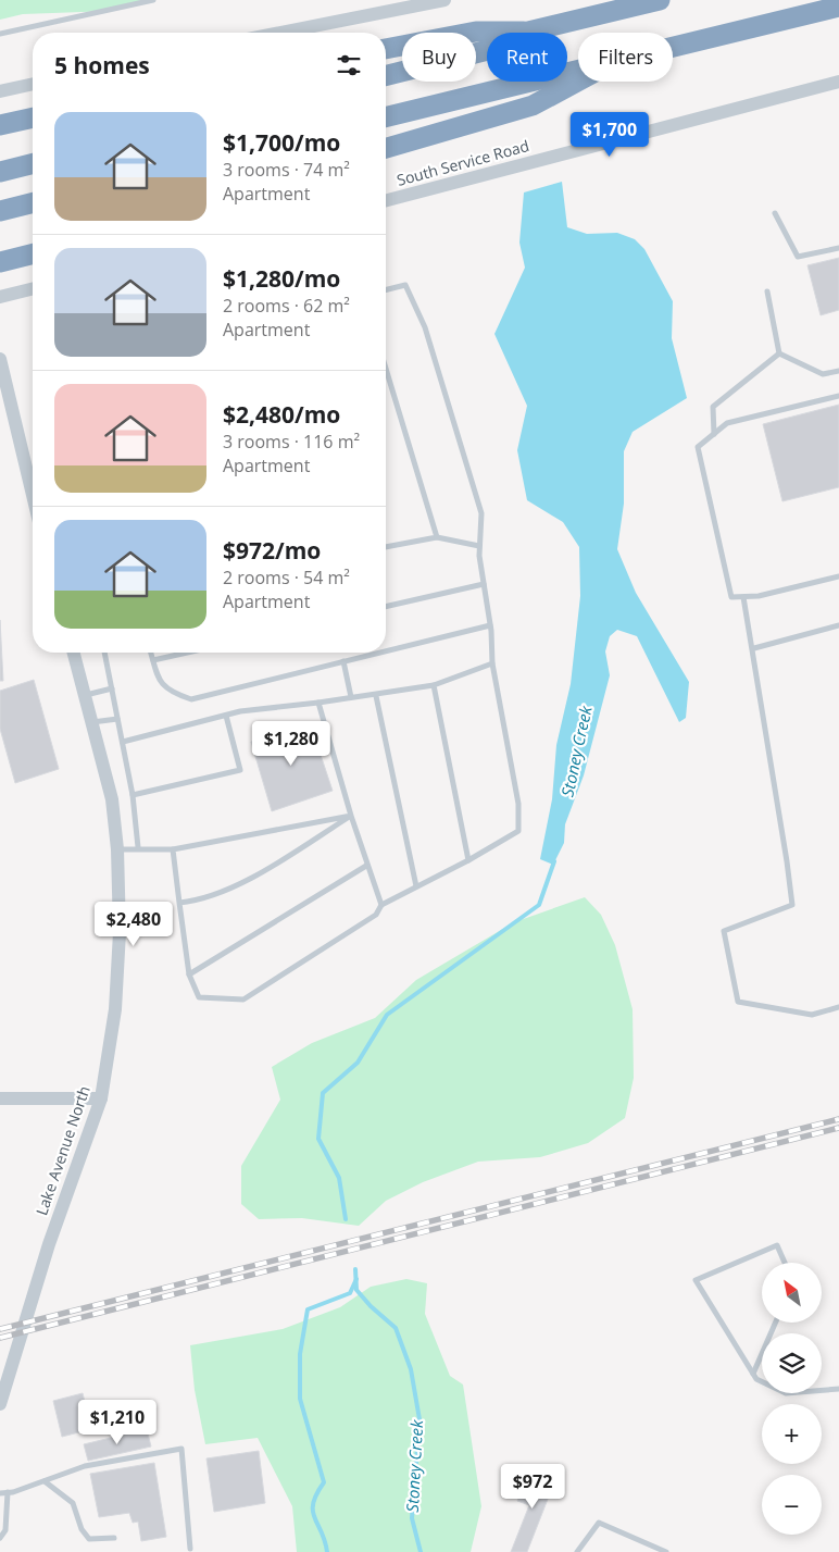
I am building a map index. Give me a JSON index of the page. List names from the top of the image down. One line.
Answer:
{"streets":{"street":["South Service Road","Lake Avenue North"]},"water":["Stoney Creek"],"north":"top left","page":{"chip":["Buy","Rent","Filters"],"heading":"5 homes","list":[{"name":"$1,700/mo","note":"3 rooms · 74 m² · Apartment"},{"name":"$1,280/mo","note":"2 rooms · 62 m² · Apartment"},{"name":"$2,480/mo","note":"3 rooms · 116 m² · Apartment"},{"name":"$972/mo","note":"2 rooms · 54 m² · Apartment"}],"price":["$1,700","$1,280","$2,480","$1,210","$972"],"map_buttons":["+","−"]}}
